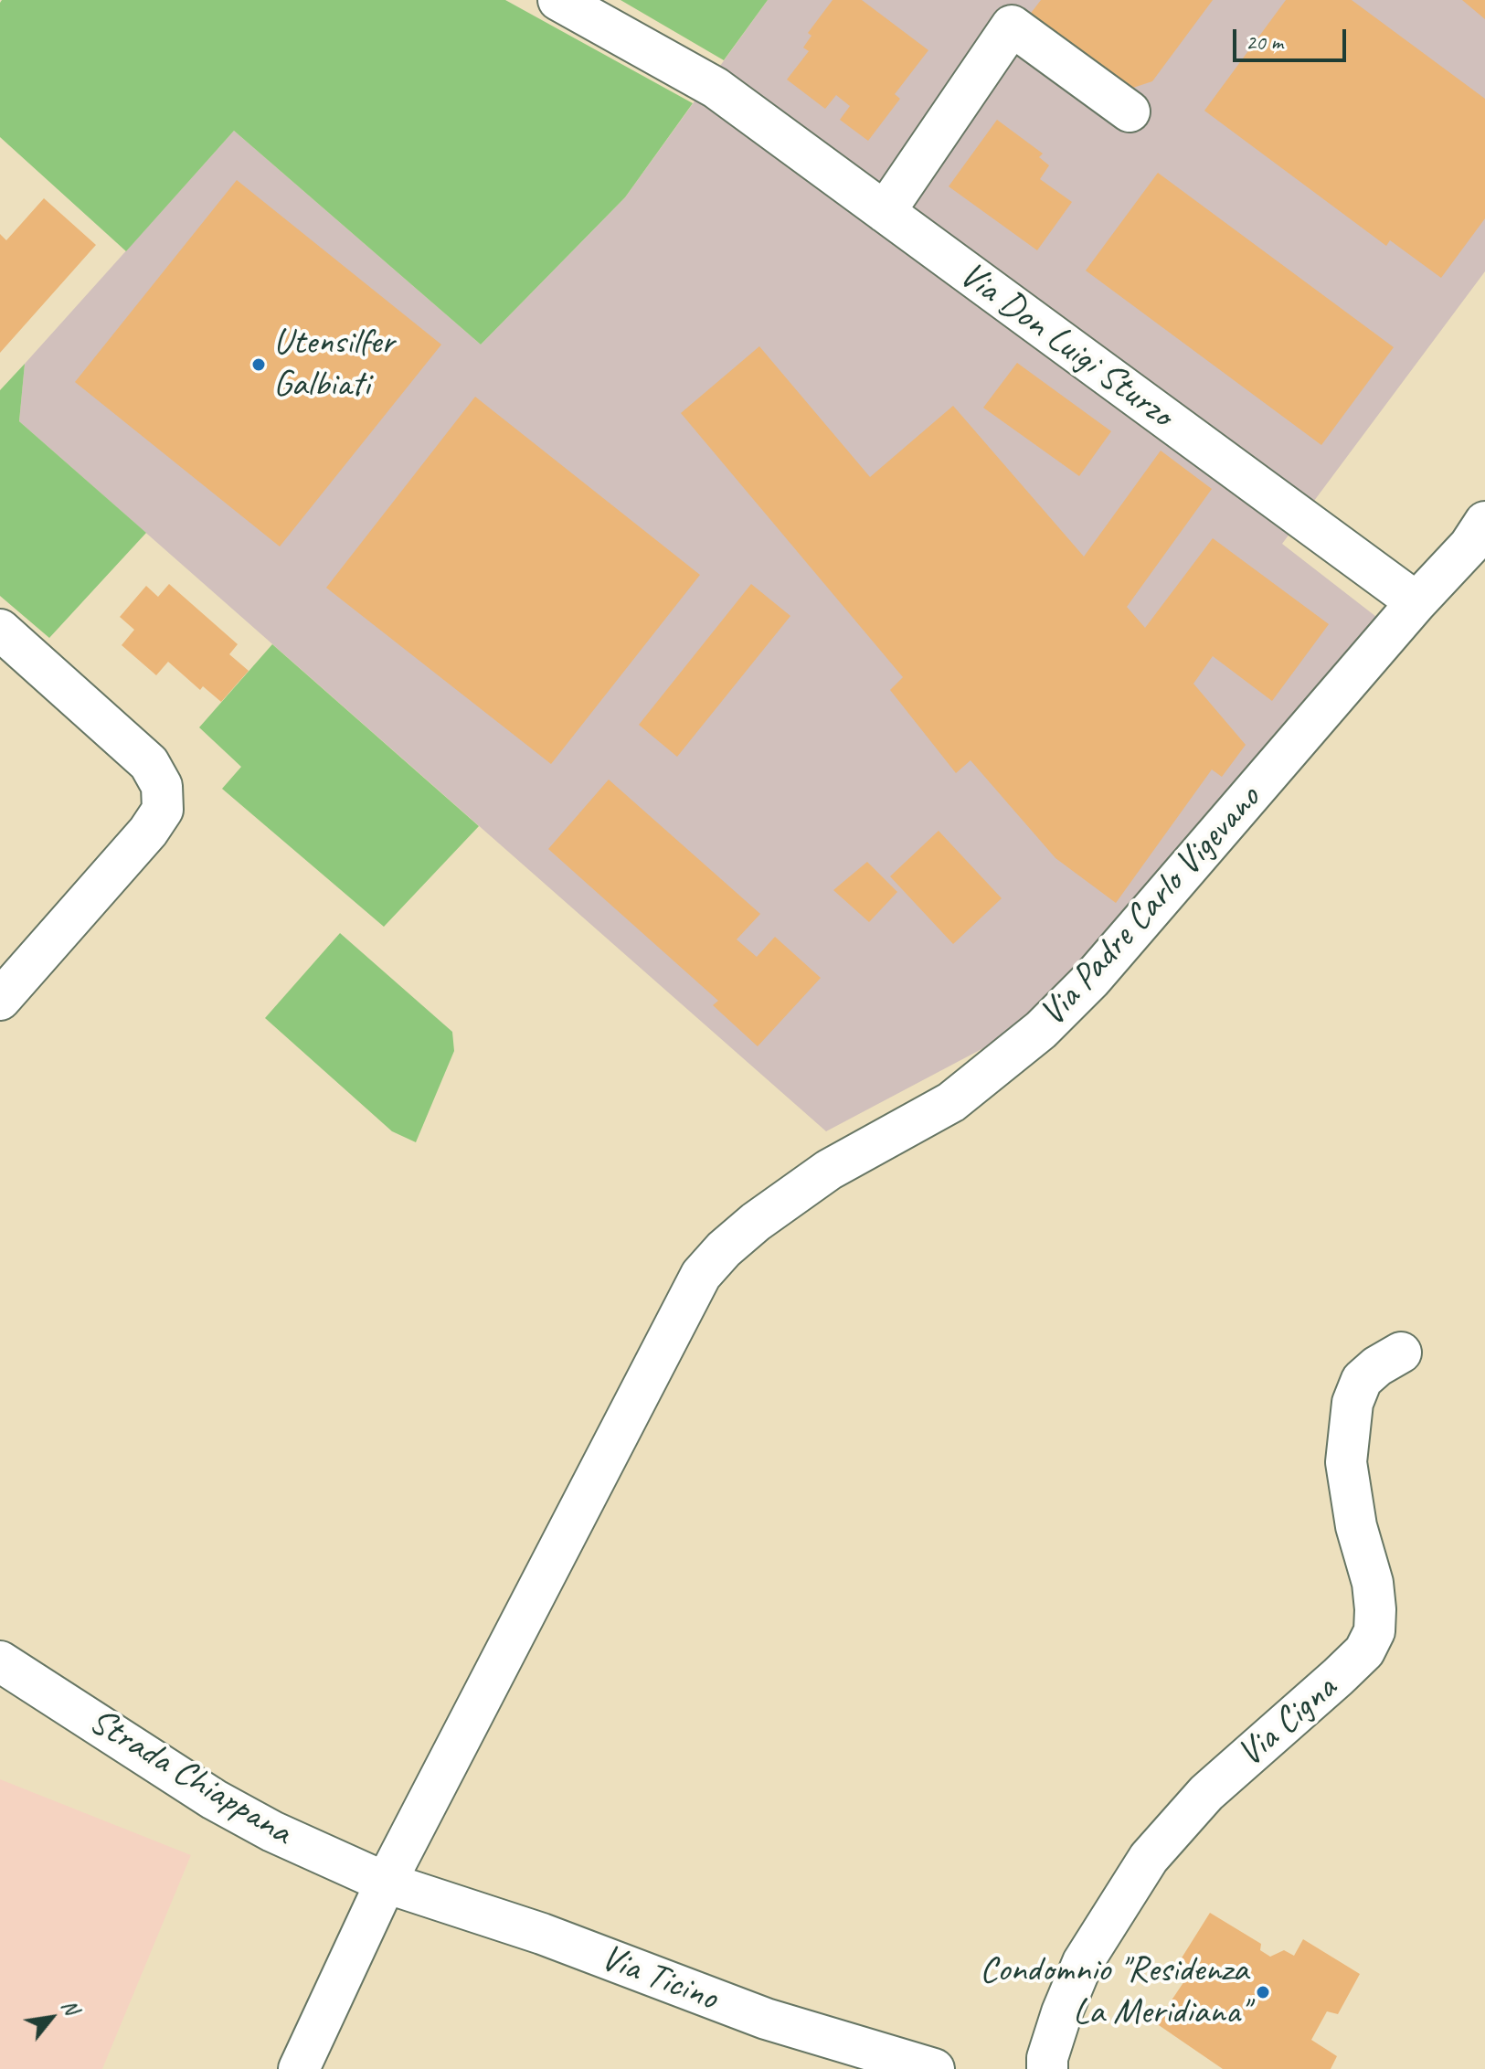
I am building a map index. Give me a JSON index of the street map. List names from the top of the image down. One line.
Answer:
{"streets":{"street":["Via Don Luigi Sturzo","Via Padre Carlo Vigevano","Via Cigna","Strada Chiappana","Via Ticino"]},"crossings":[["Via Don Luigi Sturzo","Via Padre Carlo Vigevano"],["Via Padre Carlo Vigevano","Strada Chiappana"],["Via Padre Carlo Vigevano","Via Ticino"],["Strada Chiappana","Via Ticino"]],"places":["Utensilfer Galbiati","Condomnio \"Residenza La Meridiana\""],"scale_bar":"20 m","north":"top right"}
